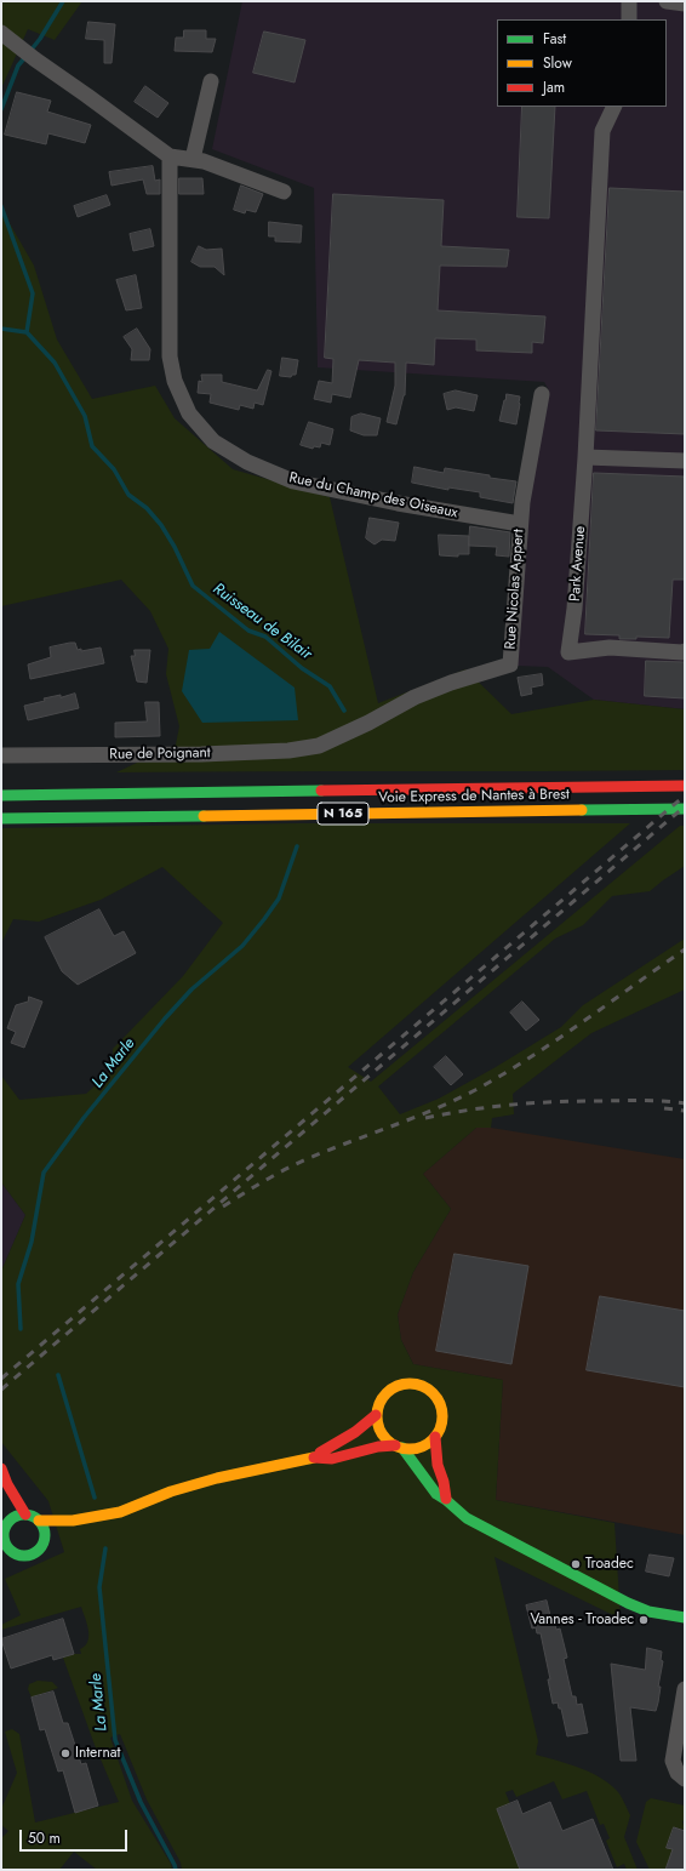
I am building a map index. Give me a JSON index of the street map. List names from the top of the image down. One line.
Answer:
{"streets":{"main road":["Voie Express de Nantes à Brest","N 165"],"street":["Rue du Champ des Oiseaux","Park Avenue","Rue Nicolas Appert","Rue de Poignant"]},"crossings":[["Rue du Champ des Oiseaux","Rue Nicolas Appert"],["Rue Nicolas Appert","Rue de Poignant"]],"water":["Ruisseau de Bilair","La Marle"],"places":["Troadec","Vannes - Troadec","Internat"],"legend":["Fast","Slow","Jam"],"scale_bar":"50 m"}
